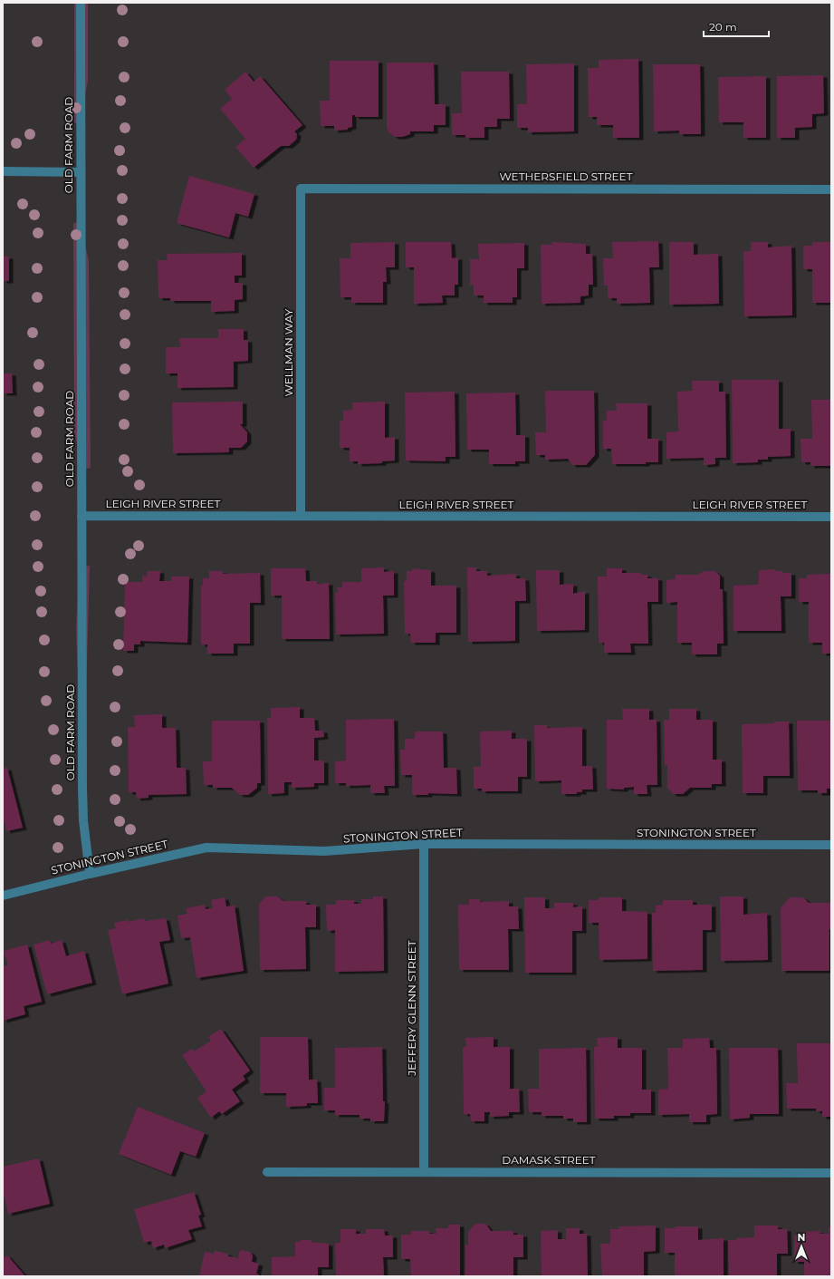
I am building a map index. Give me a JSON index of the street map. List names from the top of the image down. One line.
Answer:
{"streets":{"street":["OLD FARM ROAD","WETHERSFIELD STREET","WELLMAN WAY","LEIGH RIVER STREET","STONINGTON STREET","JEFFERY GLENN STREET","DAMASK STREET"]},"crossings":[["OLD FARM ROAD","LEIGH RIVER STREET"],["OLD FARM ROAD","STONINGTON STREET"],["WETHERSFIELD STREET","WELLMAN WAY"],["WELLMAN WAY","LEIGH RIVER STREET"],["STONINGTON STREET","JEFFERY GLENN STREET"],["JEFFERY GLENN STREET","DAMASK STREET"]],"scale_bar":"20 m","north":"top"}
